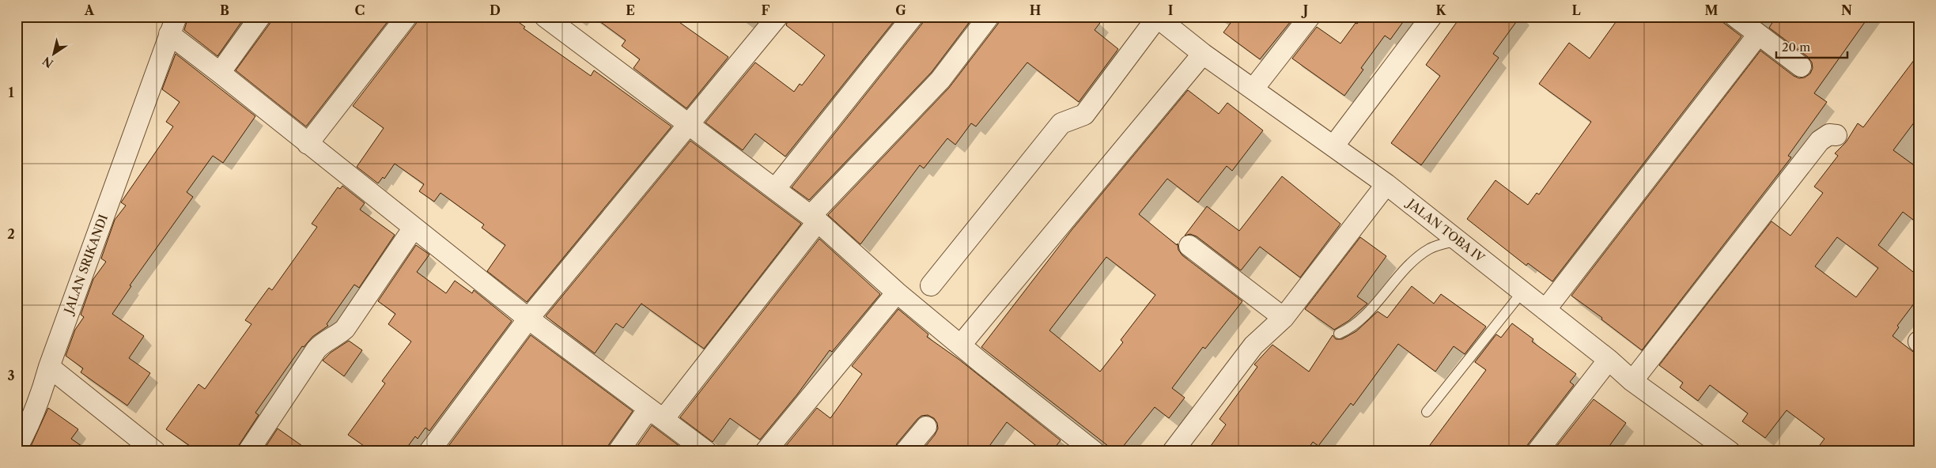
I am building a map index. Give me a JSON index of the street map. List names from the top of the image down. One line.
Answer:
{"streets":{"street":["JALAN TOBA IV","JALAN SRIKANDI"]},"scale_bar":"20 m","north":"bottom left","grid":{"columns":["A","B","C","D","E","F","G","H","I","J","K","L","M","N"],"rows":["1","2","3"]}}
